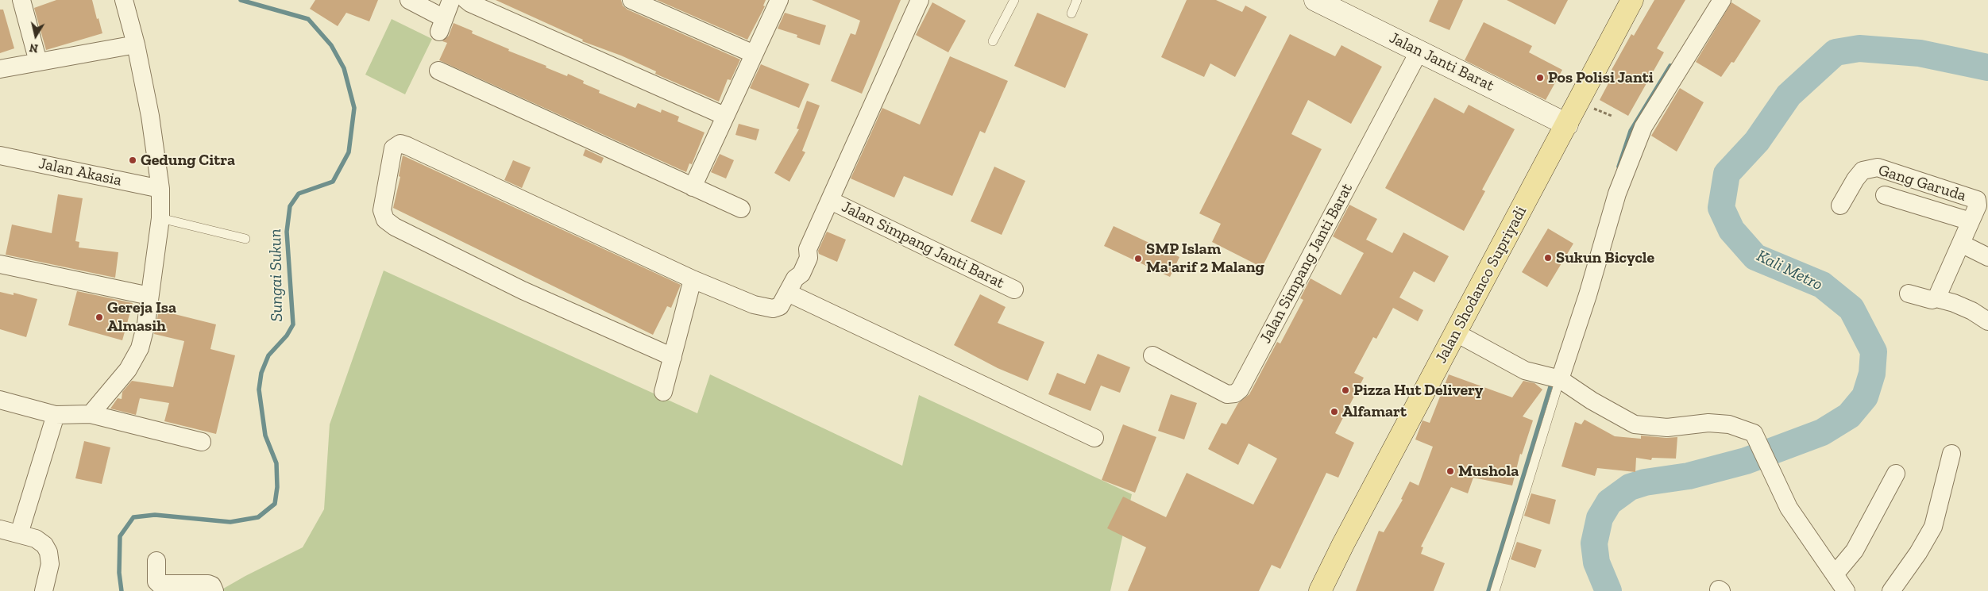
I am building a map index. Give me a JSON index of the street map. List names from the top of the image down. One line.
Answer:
{"streets":{"main road":["Jalan Shodanco Supriyadi"],"street":["Jalan Janti Barat","Jalan Akasia","Gang Garuda","Jalan Simpang Janti Barat"]},"crossings":[["Jalan Janti Barat","Jalan Simpang Janti Barat"],["Jalan Janti Barat","Jalan Shodanco Supriyadi"]],"water":["Kali Metro","Sungai Sukun"],"places":["Pos Polisi Janti","Gedung Citra","Sukun Bicycle","SMP Islam Ma'arif 2 Malang","Gereja Isa Almasih","Pizza Hut Delivery","Alfamart","Mushola"],"north":"bottom"}
